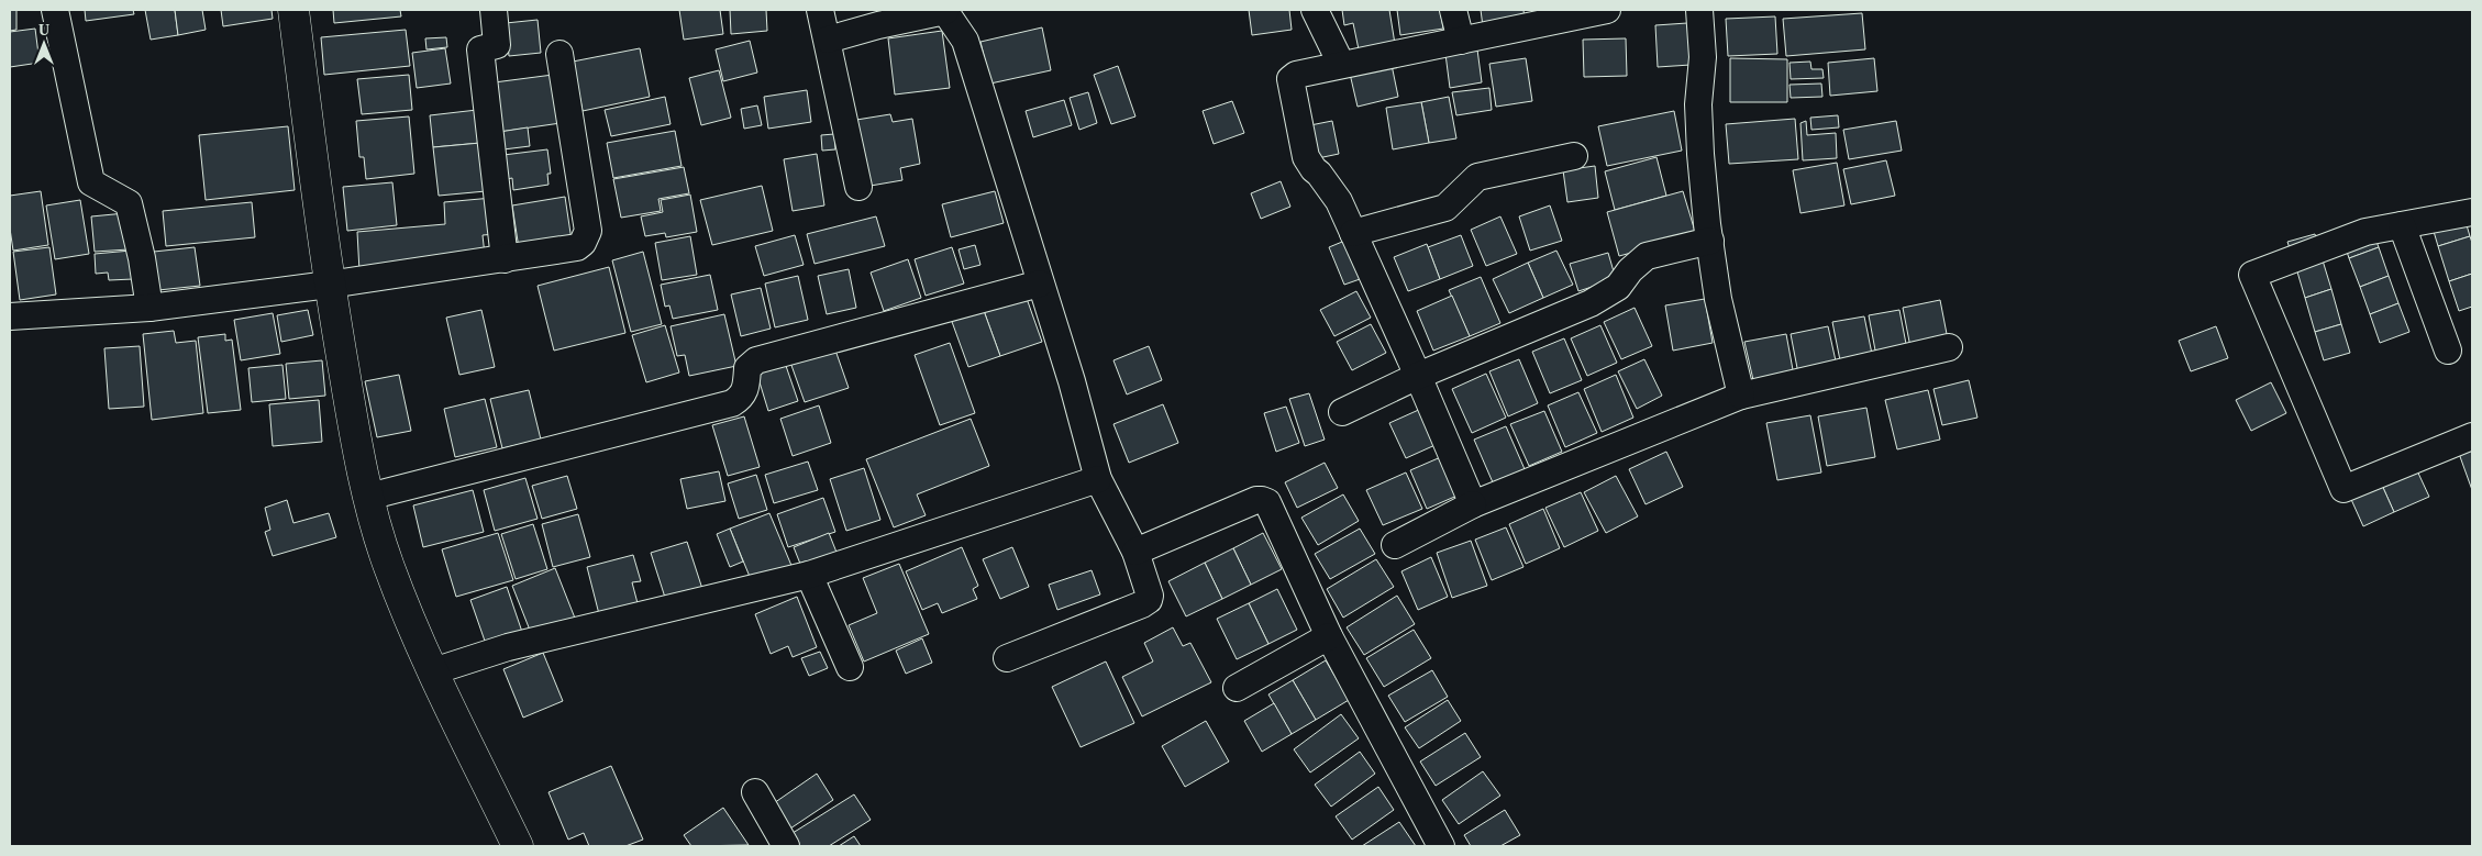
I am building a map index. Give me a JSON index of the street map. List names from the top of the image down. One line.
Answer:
{"north":"top"}
